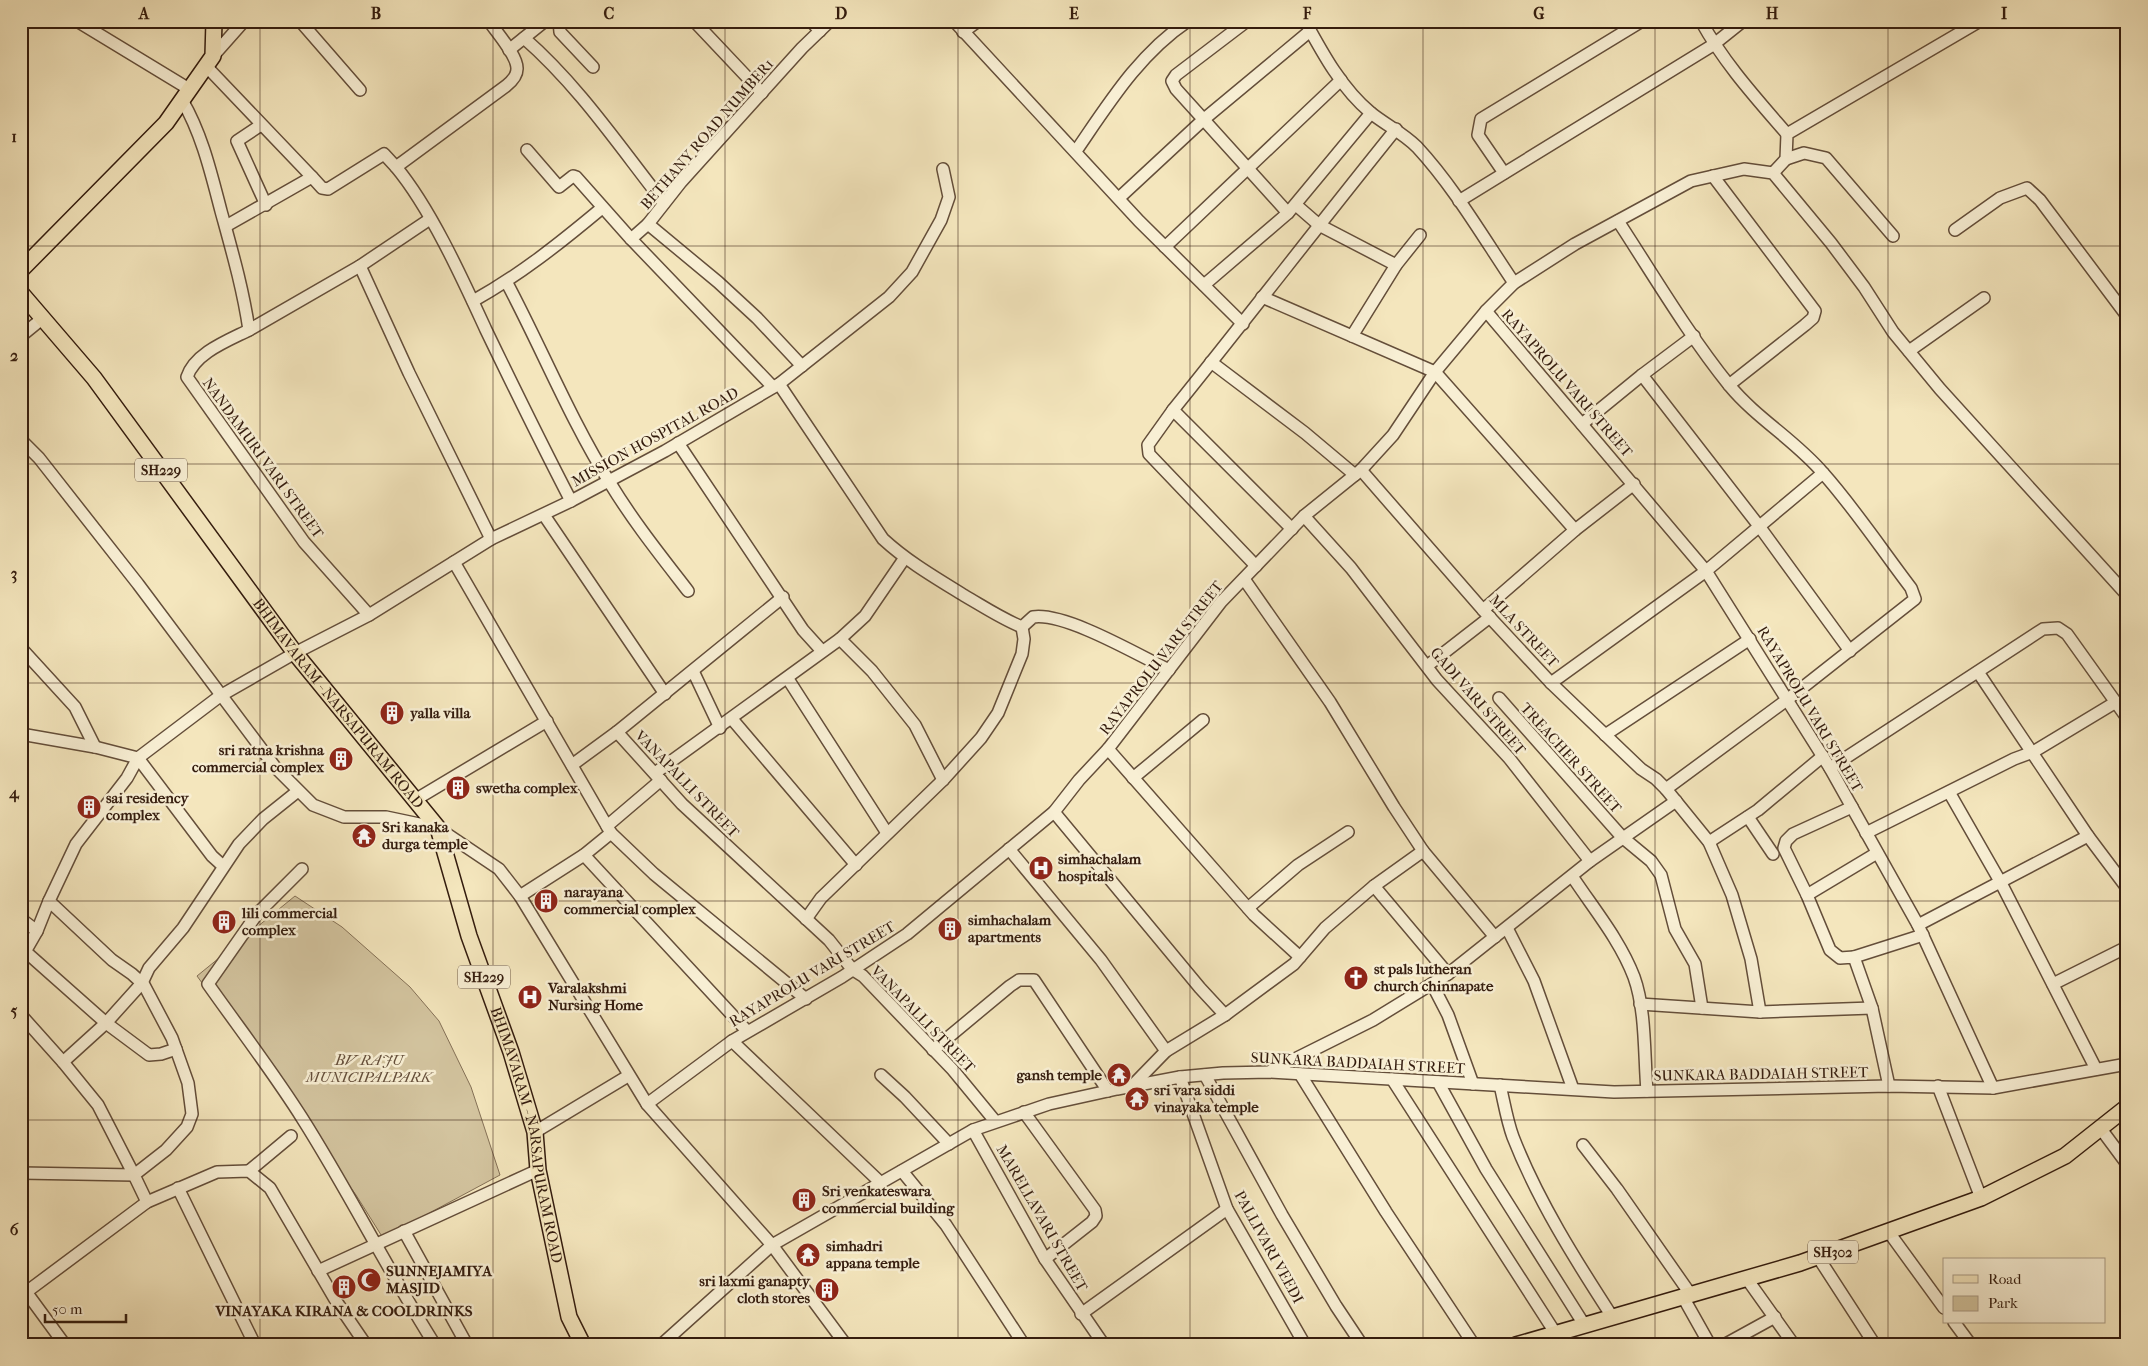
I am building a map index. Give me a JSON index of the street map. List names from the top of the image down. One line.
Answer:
{"streets":{"main road":["SH229","BHIMAVARAM - NARSAPURAM ROAD","SH302"],"street":["BETHANY ROAD NUMBER1","RAYAPROLU VARI STREET","MISSION HOSPITAL ROAD","NANDAMURI VARI STREET","MLA STREET","GADI VARI STREET","TREACHER STREET","VANAPALLI STREET","SUNKARA BADDAIAH STREET","MARELLAVARI STREET","PALLIVARI VEEDI"]},"crossings":[["BETHANY ROAD NUMBER1","MISSION HOSPITAL ROAD"],["RAYAPROLU VARI STREET","MLA STREET"],["RAYAPROLU VARI STREET","GADI VARI STREET"],["RAYAPROLU VARI STREET","VANAPALLI STREET"],["RAYAPROLU VARI STREET","SUNKARA BADDAIAH STREET"],["MISSION HOSPITAL ROAD","NANDAMURI VARI STREET"],["MISSION HOSPITAL ROAD","BHIMAVARAM - NARSAPURAM ROAD"],["VANAPALLI STREET","SUNKARA BADDAIAH STREET"],["SUNKARA BADDAIAH STREET","MARELLAVARI STREET"],["SUNKARA BADDAIAH STREET","PALLIVARI VEEDI"]],"parks":["BV RAJU MUNICIPALPARK"],"places":{"building":["yalla villa","sri ratna krishna commercial complex","swetha complex","sai residency complex","narayana commercial complex","lili commercial complex","simhachalam apartments","Sri venkateswara commercial building","VINAYAKA KIRANA & COOLDRINKS","sri laxmi ganapty cloth stores"],"temple":["Sri kanaka durga temple","gansh temple","sri vara siddi vinayaka temple","simhadri appana temple"],"hospital":["simhachalam hospitals","Varalakshmi Nursing Home"],"church":["st pals lutheran church chinnapate"],"mosque":["SUNNEJAMIYA MASJID"]},"legend":["Road","Park"],"scale_bar":"50 m","grid":{"columns":["A","B","C","D","E","F","G","H","I"],"rows":["1","2","3","4","5","6"]}}
